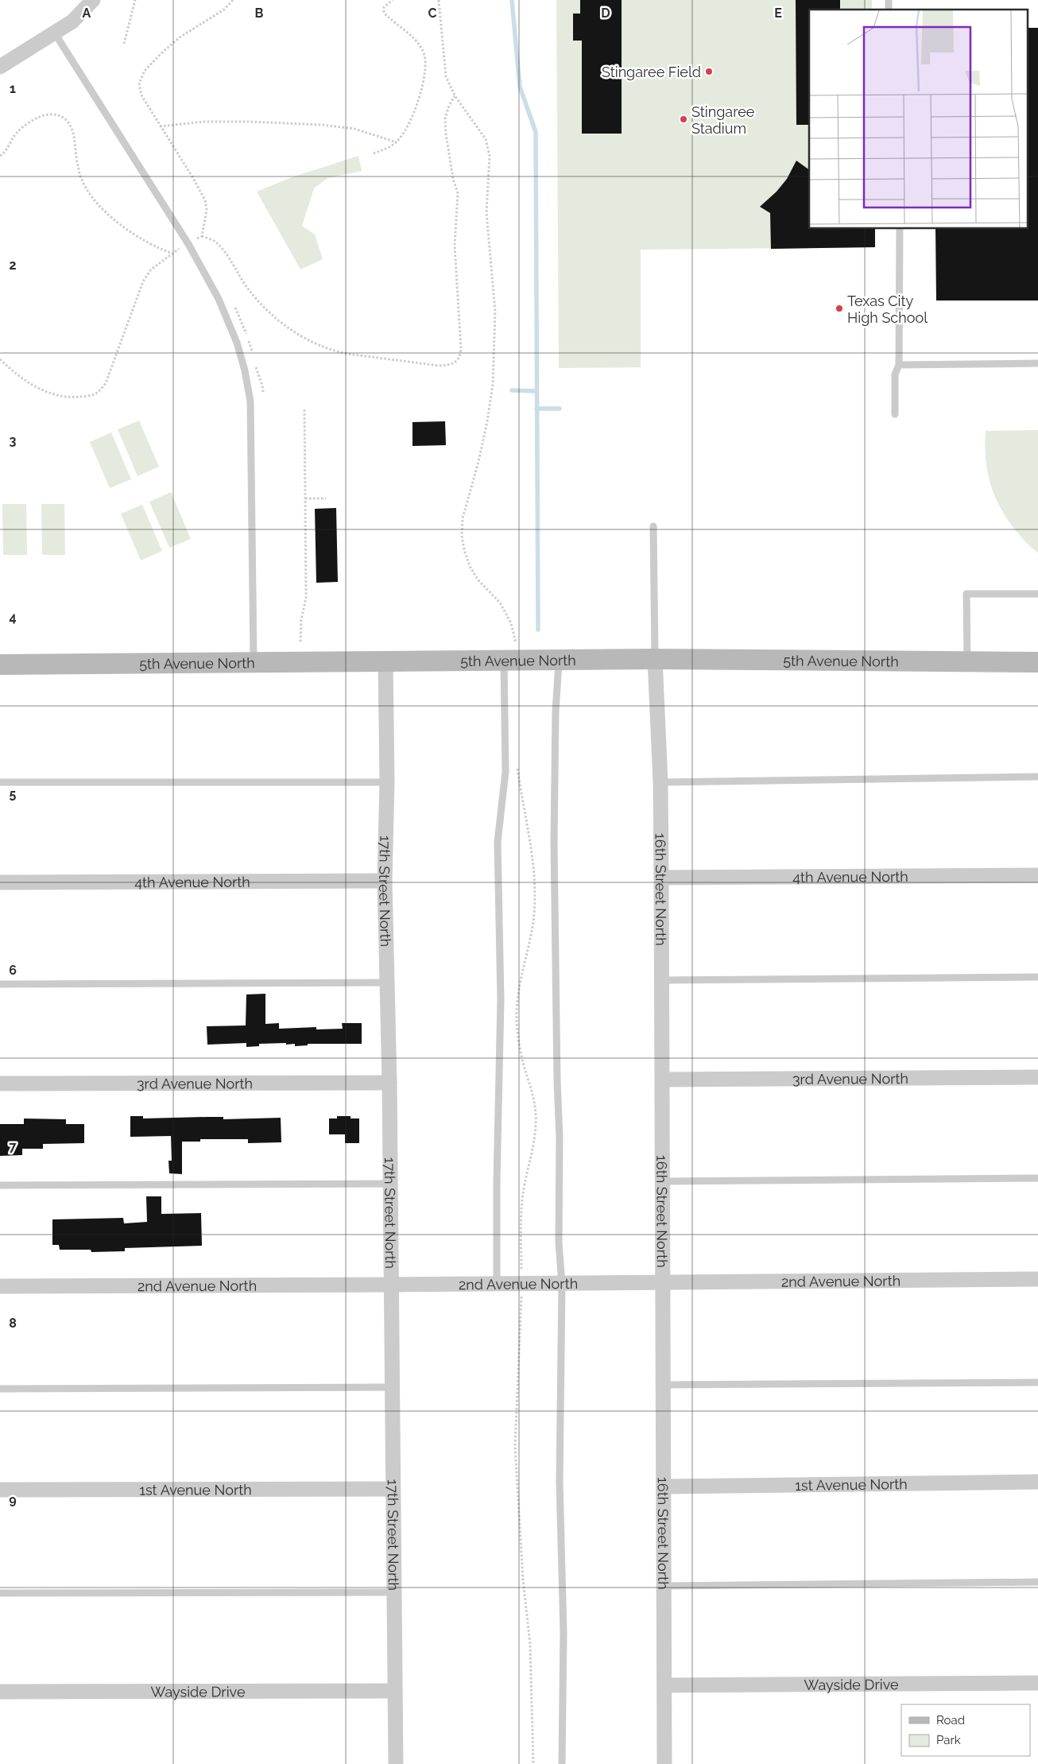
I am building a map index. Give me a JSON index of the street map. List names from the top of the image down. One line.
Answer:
{"streets":{"street":["5th Avenue North","4th Avenue North","16th Street North","17th Street North","3rd Avenue North","2nd Avenue North","1st Avenue North","Wayside Drive"]},"crossings":[["5th Avenue North","16th Street North"],["5th Avenue North","17th Street North"],["4th Avenue North","16th Street North"],["4th Avenue North","17th Street North"],["16th Street North","3rd Avenue North"],["16th Street North","2nd Avenue North"],["16th Street North","1st Avenue North"],["16th Street North","Wayside Drive"],["17th Street North","3rd Avenue North"],["17th Street North","2nd Avenue North"],["17th Street North","1st Avenue North"],["17th Street North","Wayside Drive"]],"places":["Stingaree Field","Stingaree Stadium","Texas City High School"],"legend":["Road","Park"],"grid":{"columns":["A","B","C","D","E"],"rows":["1","2","3","4","5","6","7","8","9"]}}
